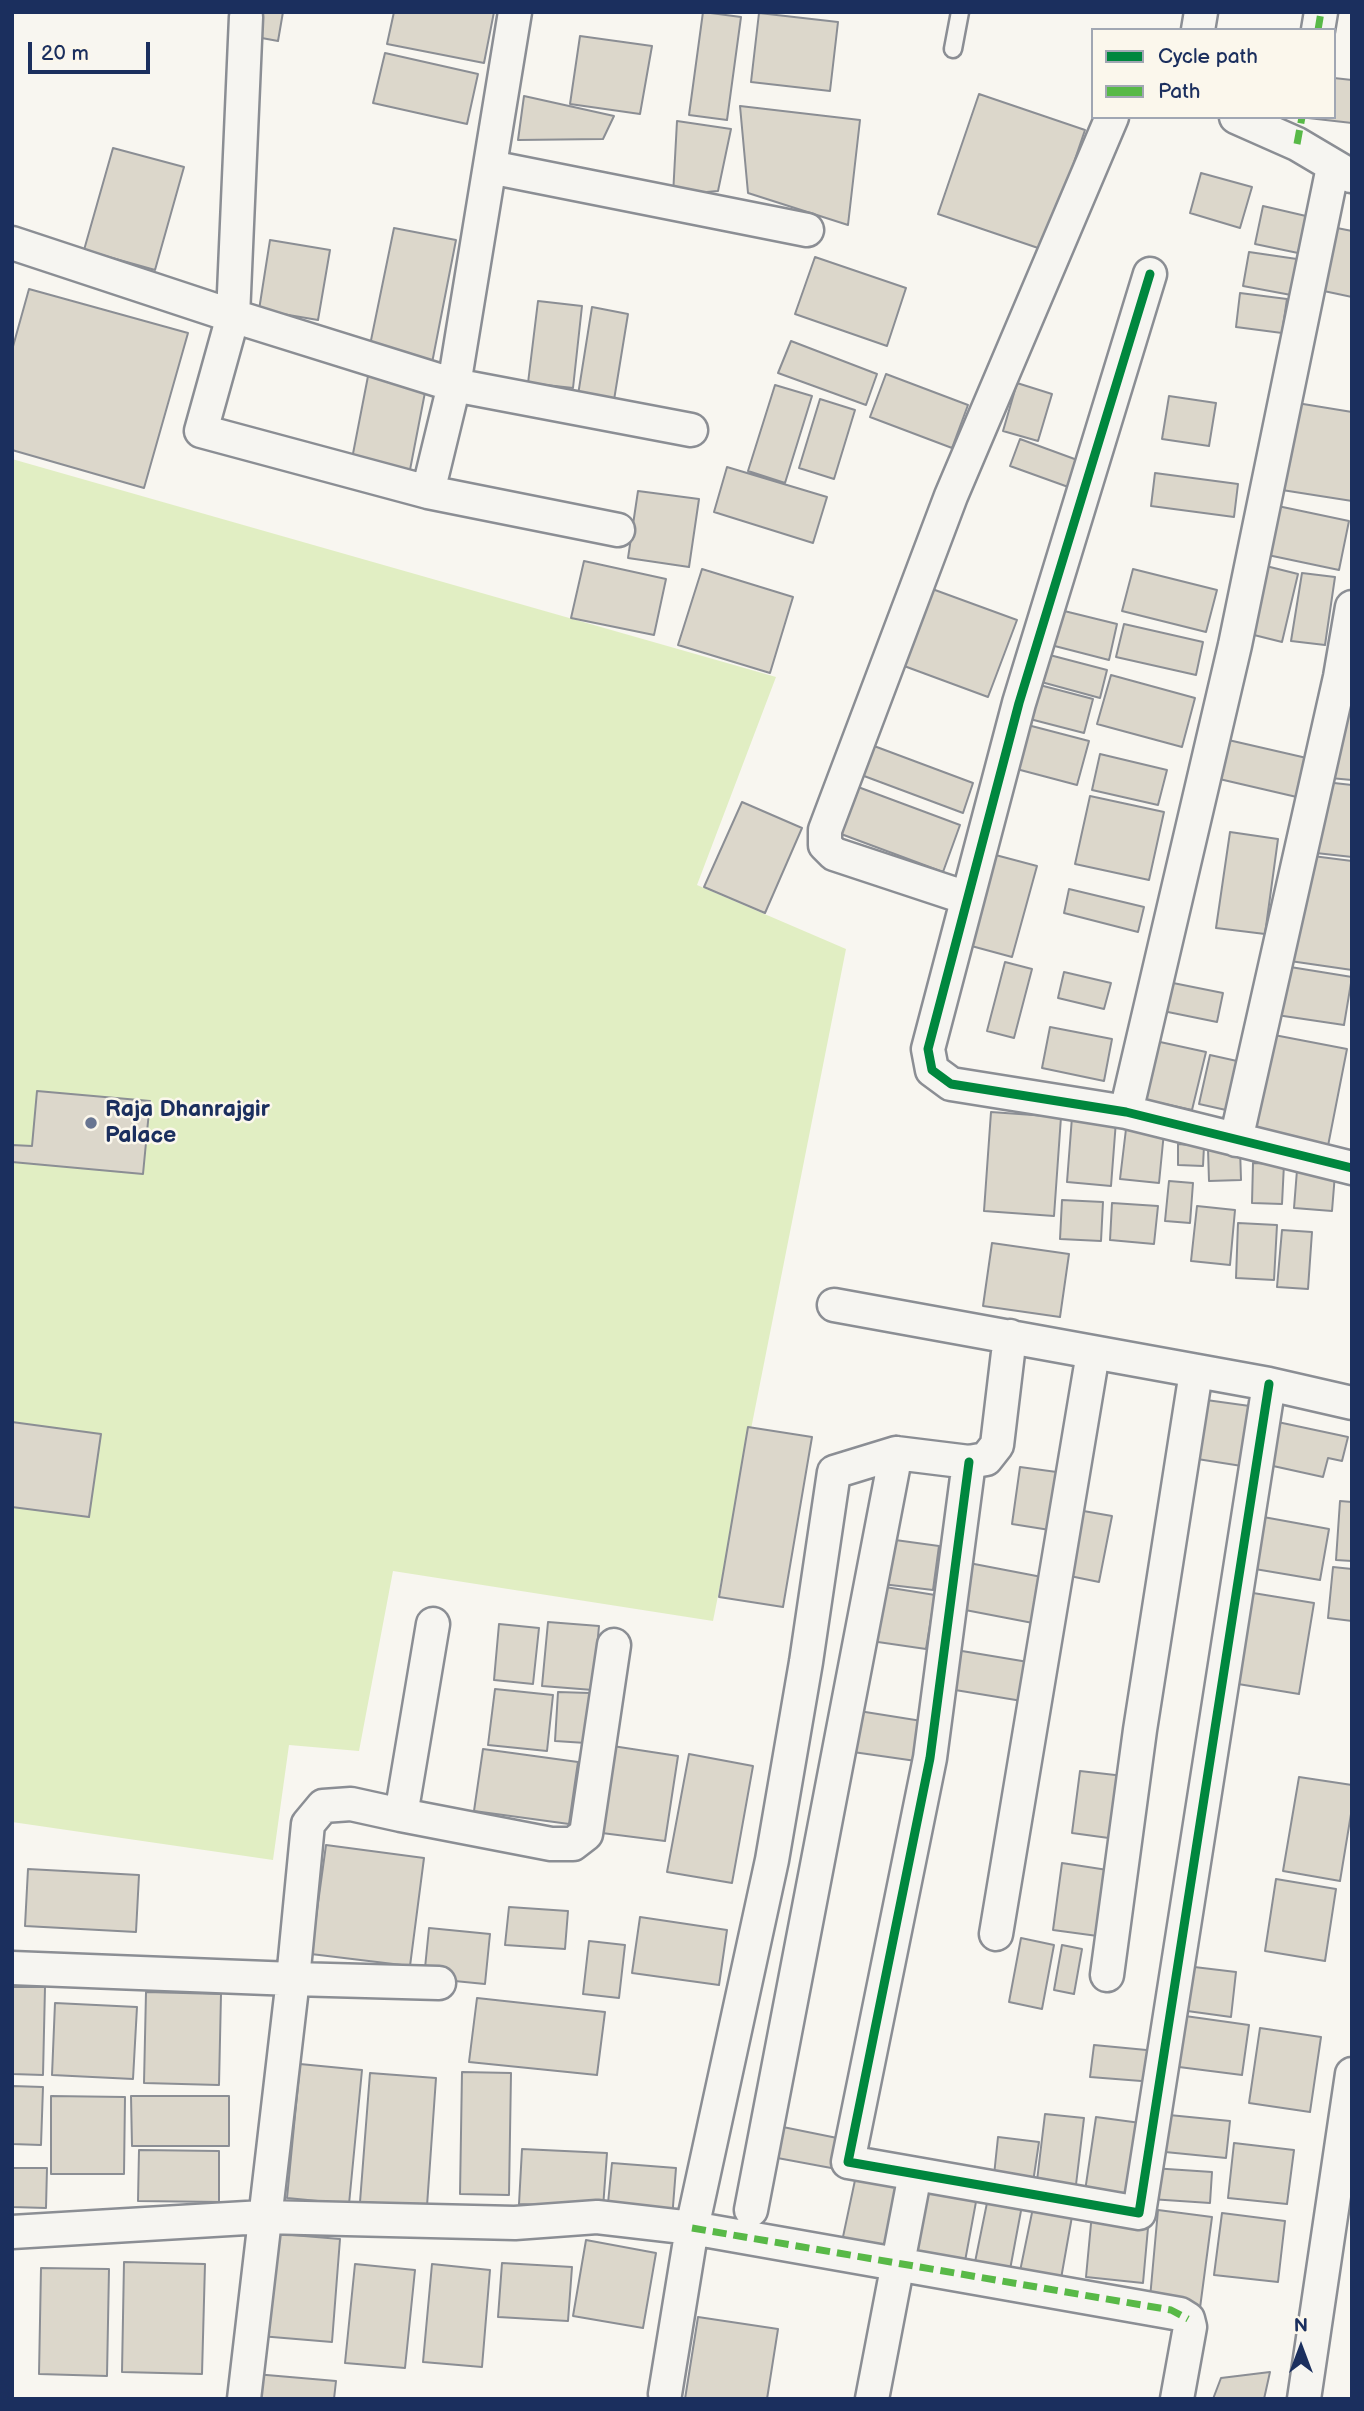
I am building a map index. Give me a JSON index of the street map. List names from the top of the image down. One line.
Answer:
{"places":["Raja Dhanrajgir Palace"],"legend":["Cycle path","Path"],"scale_bar":"20 m","north":"top"}
